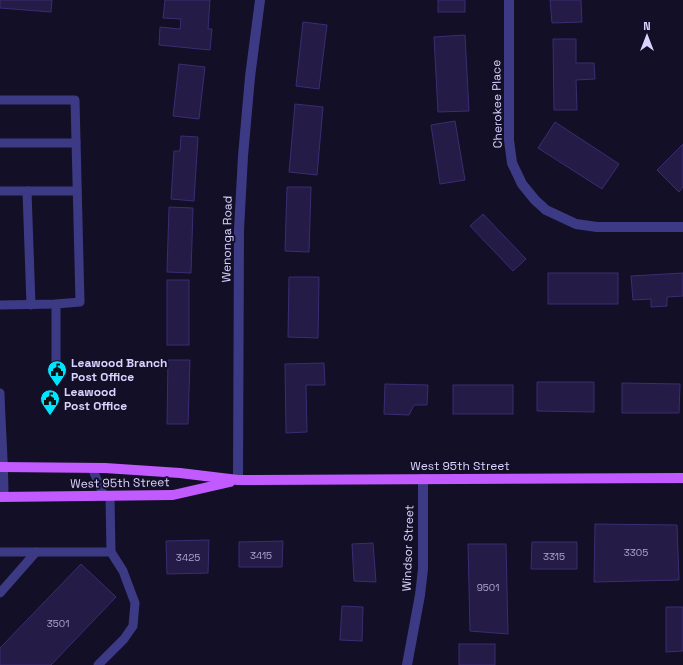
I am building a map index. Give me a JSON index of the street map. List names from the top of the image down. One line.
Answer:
{"streets":{"main road":["West 95th Street"],"street":["Cherokee Place","Wenonga Road","Windsor Street"]},"crossings":[["Wenonga Road","West 95th Street"],["West 95th Street","Windsor Street"]],"places":{"public building":["Leawood Branch Post Office","Leawood Post Office"]},"house_numbers":["3305","3415","3315","3425","9501","3501"],"north":"top"}
